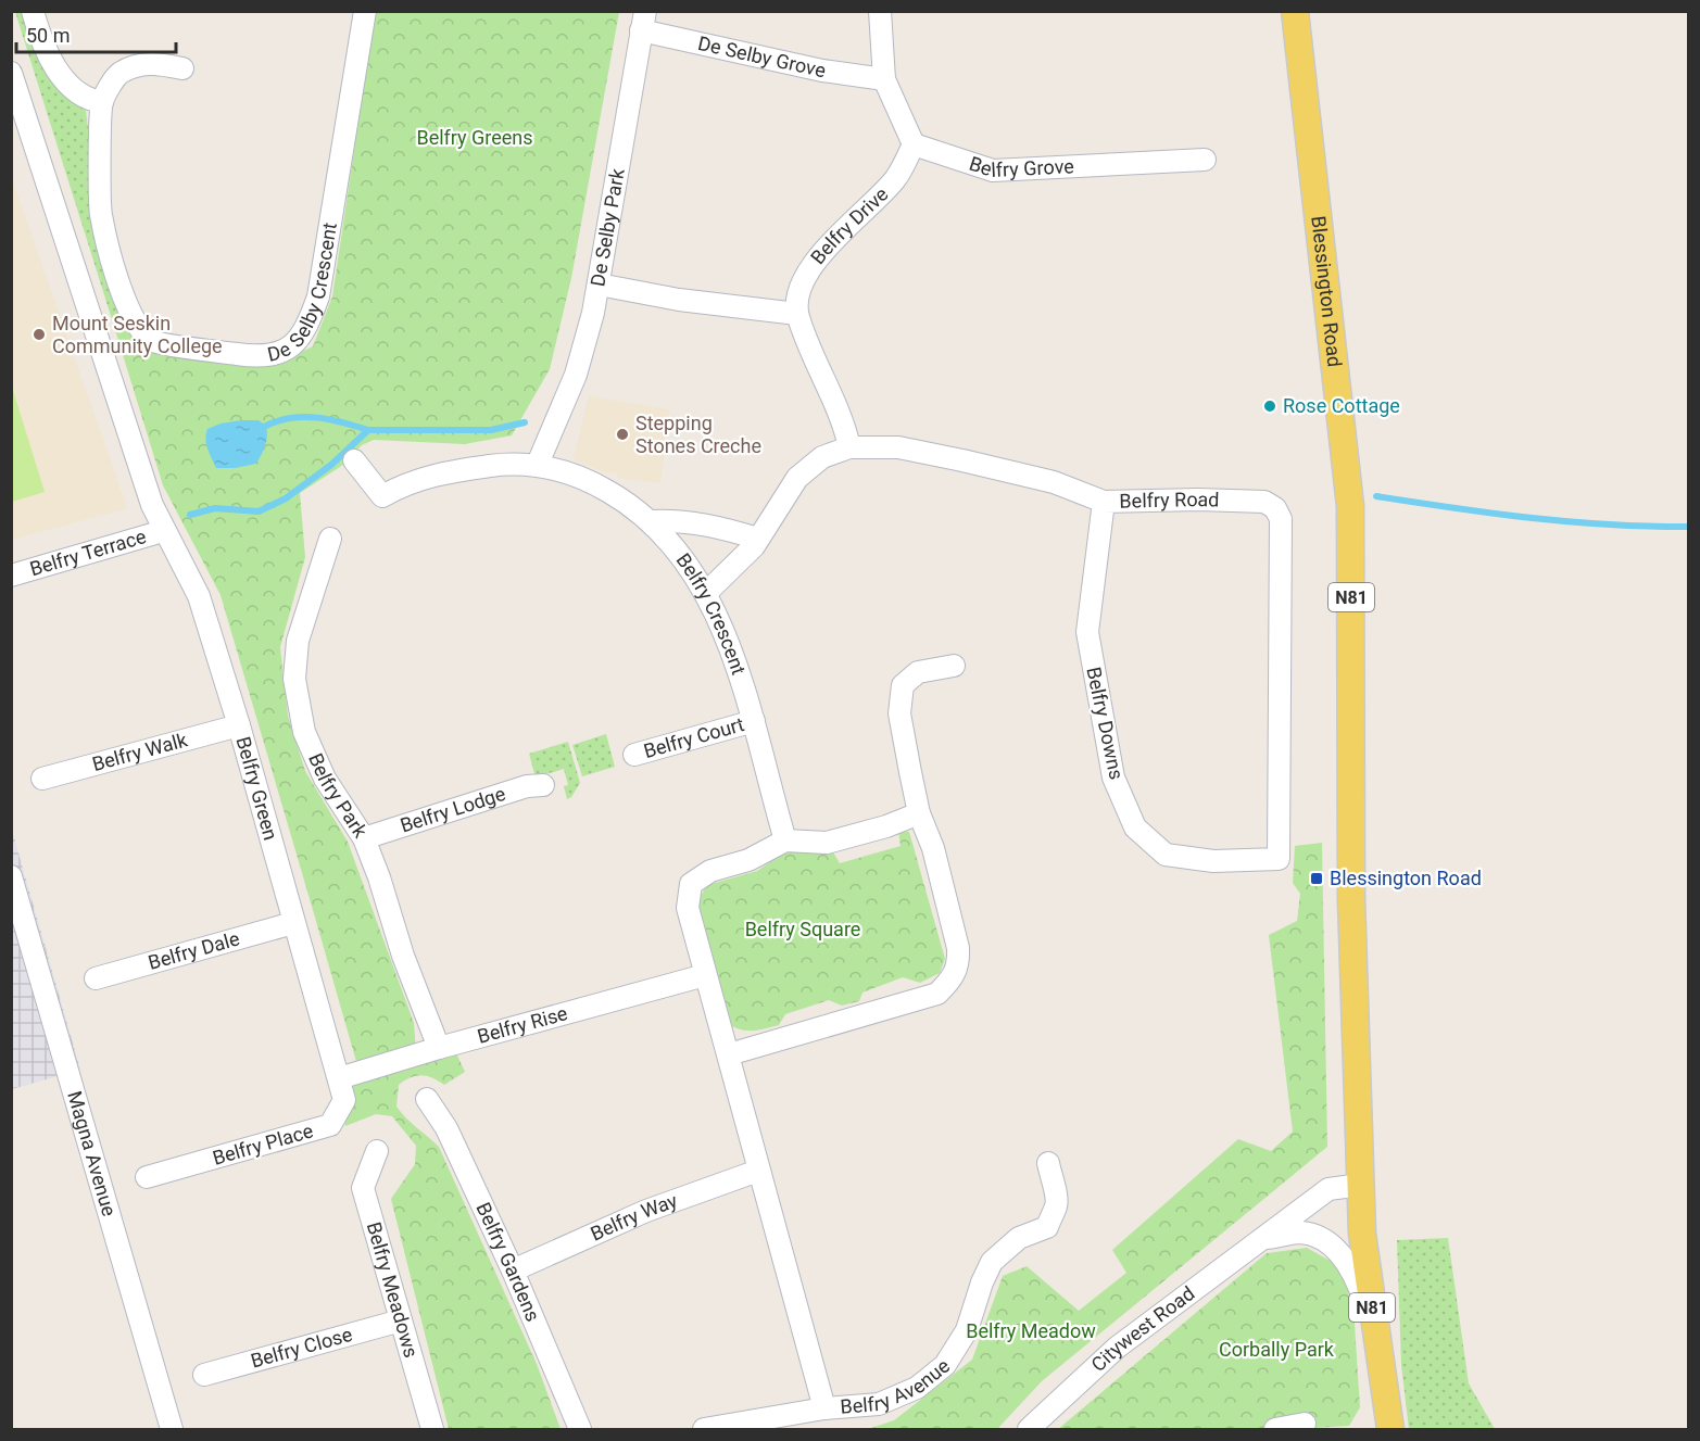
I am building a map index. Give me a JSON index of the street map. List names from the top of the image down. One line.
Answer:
{"streets":{"main road":["Blessington Road","N81"],"street":["De Selby Grove","Belfry Grove","De Selby Park","Belfry Drive","De Selby Crescent","Belfry Road","Belfry Terrace","Belfry Crescent","Belfry Downs","Belfry Court","Belfry Walk","Belfry Green","Belfry Park","Belfry Lodge","Belfry Dale","Belfry Rise","Belfry Place","Magna Avenue","Belfry Way","Belfry Gardens","Belfry Meadows","Citywest Road","Belfry Close","Belfry Avenue"]},"crossings":[["De Selby Grove","De Selby Park"],["Belfry Grove","Belfry Drive"],["De Selby Park","Belfry Drive"],["Blessington Road","Citywest Road"],["Belfry Road","Belfry Crescent"],["Belfry Road","Belfry Downs"],["Belfry Terrace","Belfry Green"],["Belfry Crescent","Belfry Court"],["Belfry Walk","Belfry Green"],["Belfry Green","Belfry Dale"],["Belfry Green","Belfry Rise"],["Belfry Green","Belfry Place"],["Belfry Park","Belfry Lodge"],["Belfry Park","Belfry Rise"],["Belfry Rise","Belfry Place"],["Belfry Way","Belfry Gardens"],["Belfry Meadows","Belfry Close"]],"parks":["Belfry Greens","Belfry Square","Belfry Meadow","Corbally Park"],"places":{"other":["Mount Seskin Community College","Rose Cottage","Stepping Stones Creche"],"transit":["Blessington Road"]},"scale_bar":"50 m"}
